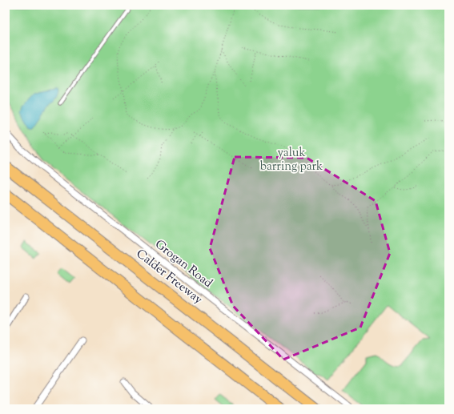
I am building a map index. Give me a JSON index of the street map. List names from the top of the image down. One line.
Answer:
{"streets":{"highway":["Calder Freeway"],"street":["Grogan Road"]},"parks":["yaluk barring park"]}
